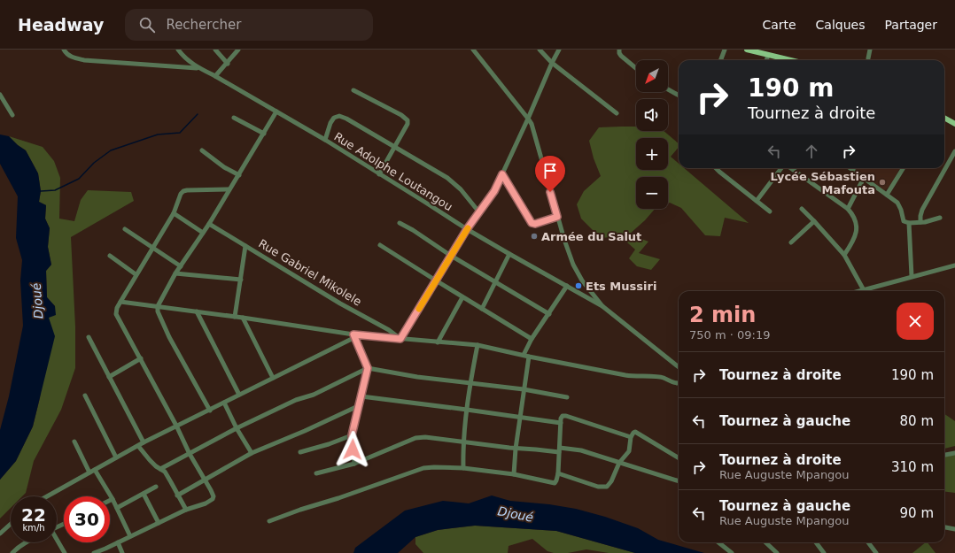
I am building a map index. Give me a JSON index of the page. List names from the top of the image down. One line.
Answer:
{"streets":{"street":["Rue Adolphe Loutangou","Rue Gabriel Mikolele"]},"water":["Djoué"],"places":["Lycée Sébastien Mafouta","Armée du Salut","Ets Mussiri"],"north":"bottom left","page":{"header":"Headway","search":"Rechercher","nav":["Carte","Calques","Partager"],"map_buttons":["+","−"],"turn":["190 m","Tournez à droite"],"heading":["2 min","750 m · 09:19"],"list":[{"name":"Tournez à droite","value":"190 m"},{"name":"Tournez à gauche","value":"80 m"},{"name":"Tournez à droite","note":"Rue Auguste Mpangou","value":"310 m"},{"name":"Tournez à gauche","note":"Rue Auguste Mpangou","value":"90 m"}],"speed":"22 km/h","limit":"30"}}
